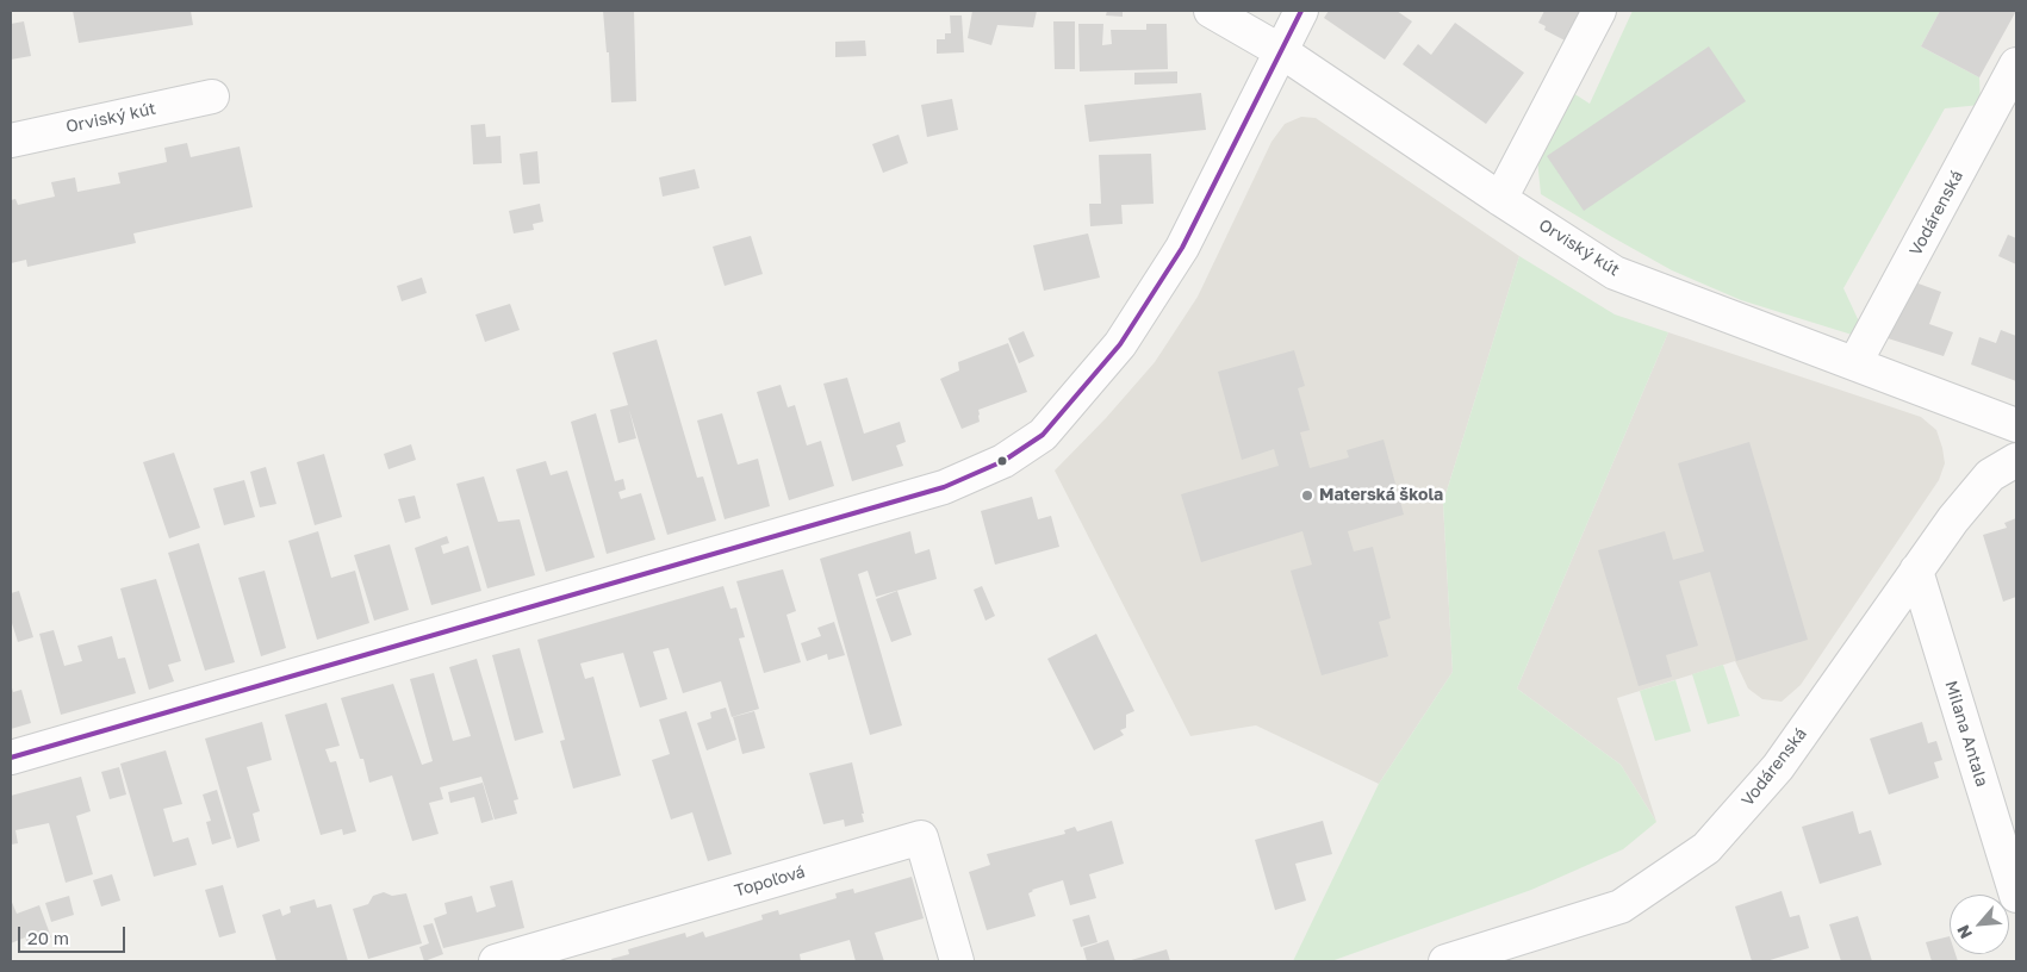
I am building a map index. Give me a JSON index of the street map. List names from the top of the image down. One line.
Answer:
{"streets":{"street":["Orviský kút","Vodárenská","Milana Antala","Topoľová"]},"crossings":[["Orviský kút","Vodárenská"],["Vodárenská","Milana Antala"]],"places":["Materská škola"],"lines":["transit line 20"],"scale_bar":"20 m","north":"bottom left"}
